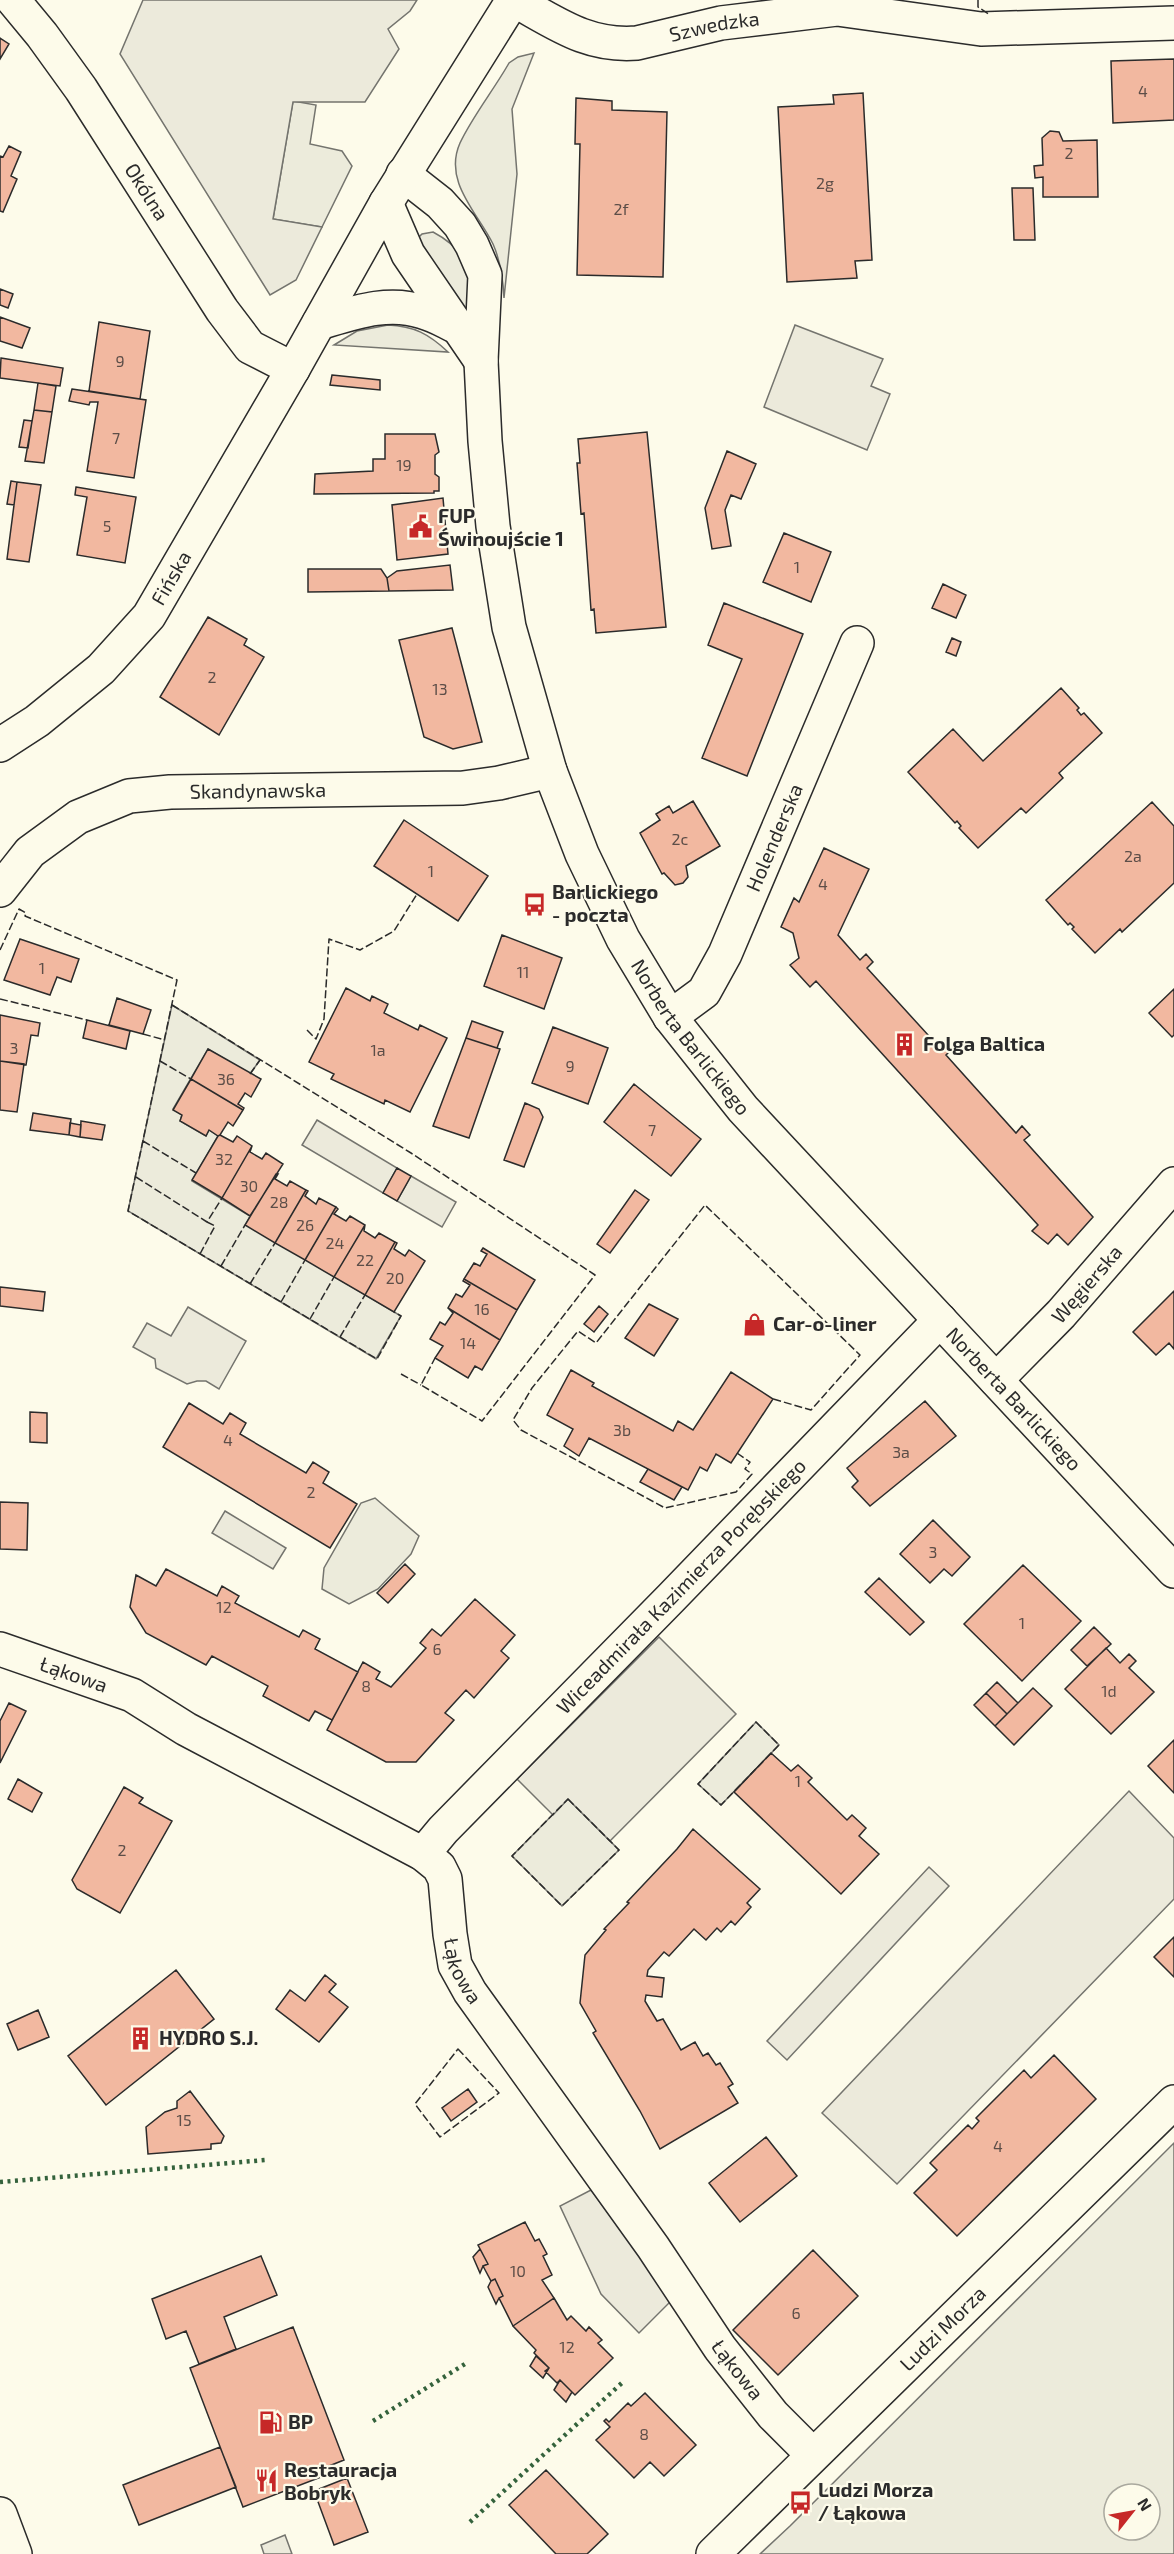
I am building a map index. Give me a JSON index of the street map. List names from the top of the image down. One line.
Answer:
{"streets":{"street":["Szwedzka","Okólna","Fińska","Skandynawska","Holenderska","Norberta Barlickiego","Węgierska","Wiceadmirała Kazimierza Porębskiego","Łąkowa","Ludzi Morza"]},"crossings":[["Okólna","Fińska"],["Skandynawska","Norberta Barlickiego"],["Holenderska","Norberta Barlickiego"],["Norberta Barlickiego","Węgierska"],["Norberta Barlickiego","Wiceadmirała Kazimierza Porębskiego"],["Wiceadmirała Kazimierza Porębskiego","Łąkowa"],["Łąkowa","Ludzi Morza"]],"places":{"public building":["FUP Świnoujście 1"],"bus stop":["Barlickiego - poczta","Ludzi Morza / Łąkowa"],"building":["Folga Baltica","HYDRO S.J."],"shop":["Car-o-liner"],"fuel station":["BP"],"restaurant":["Restauracja Bobryk"]},"house_numbers":["4","2","2g","2f","9","7","19","5","1","2","13","2c","2a","1","4","1","11","3","1a","9","36","7","32","30","28","26","24","22","20","16","14","3b","4","3a","2","3","12","1","6","8","1d","1","2","15","4","10","6","12","8"],"north":"top right"}
